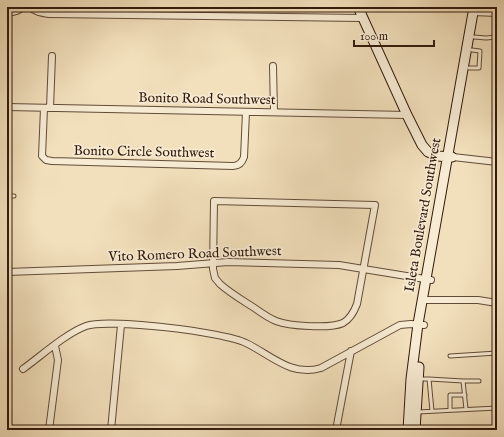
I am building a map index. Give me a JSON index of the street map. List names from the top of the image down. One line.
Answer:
{"streets":{"main road":["Isleta Boulevard Southwest"],"street":["Bonito Road Southwest","Bonito Circle Southwest","Vito Romero Road Southwest"]},"crossings":[["Bonito Road Southwest","Bonito Circle Southwest"],["Isleta Boulevard Southwest","Vito Romero Road Southwest"]],"scale_bar":"100 m"}
